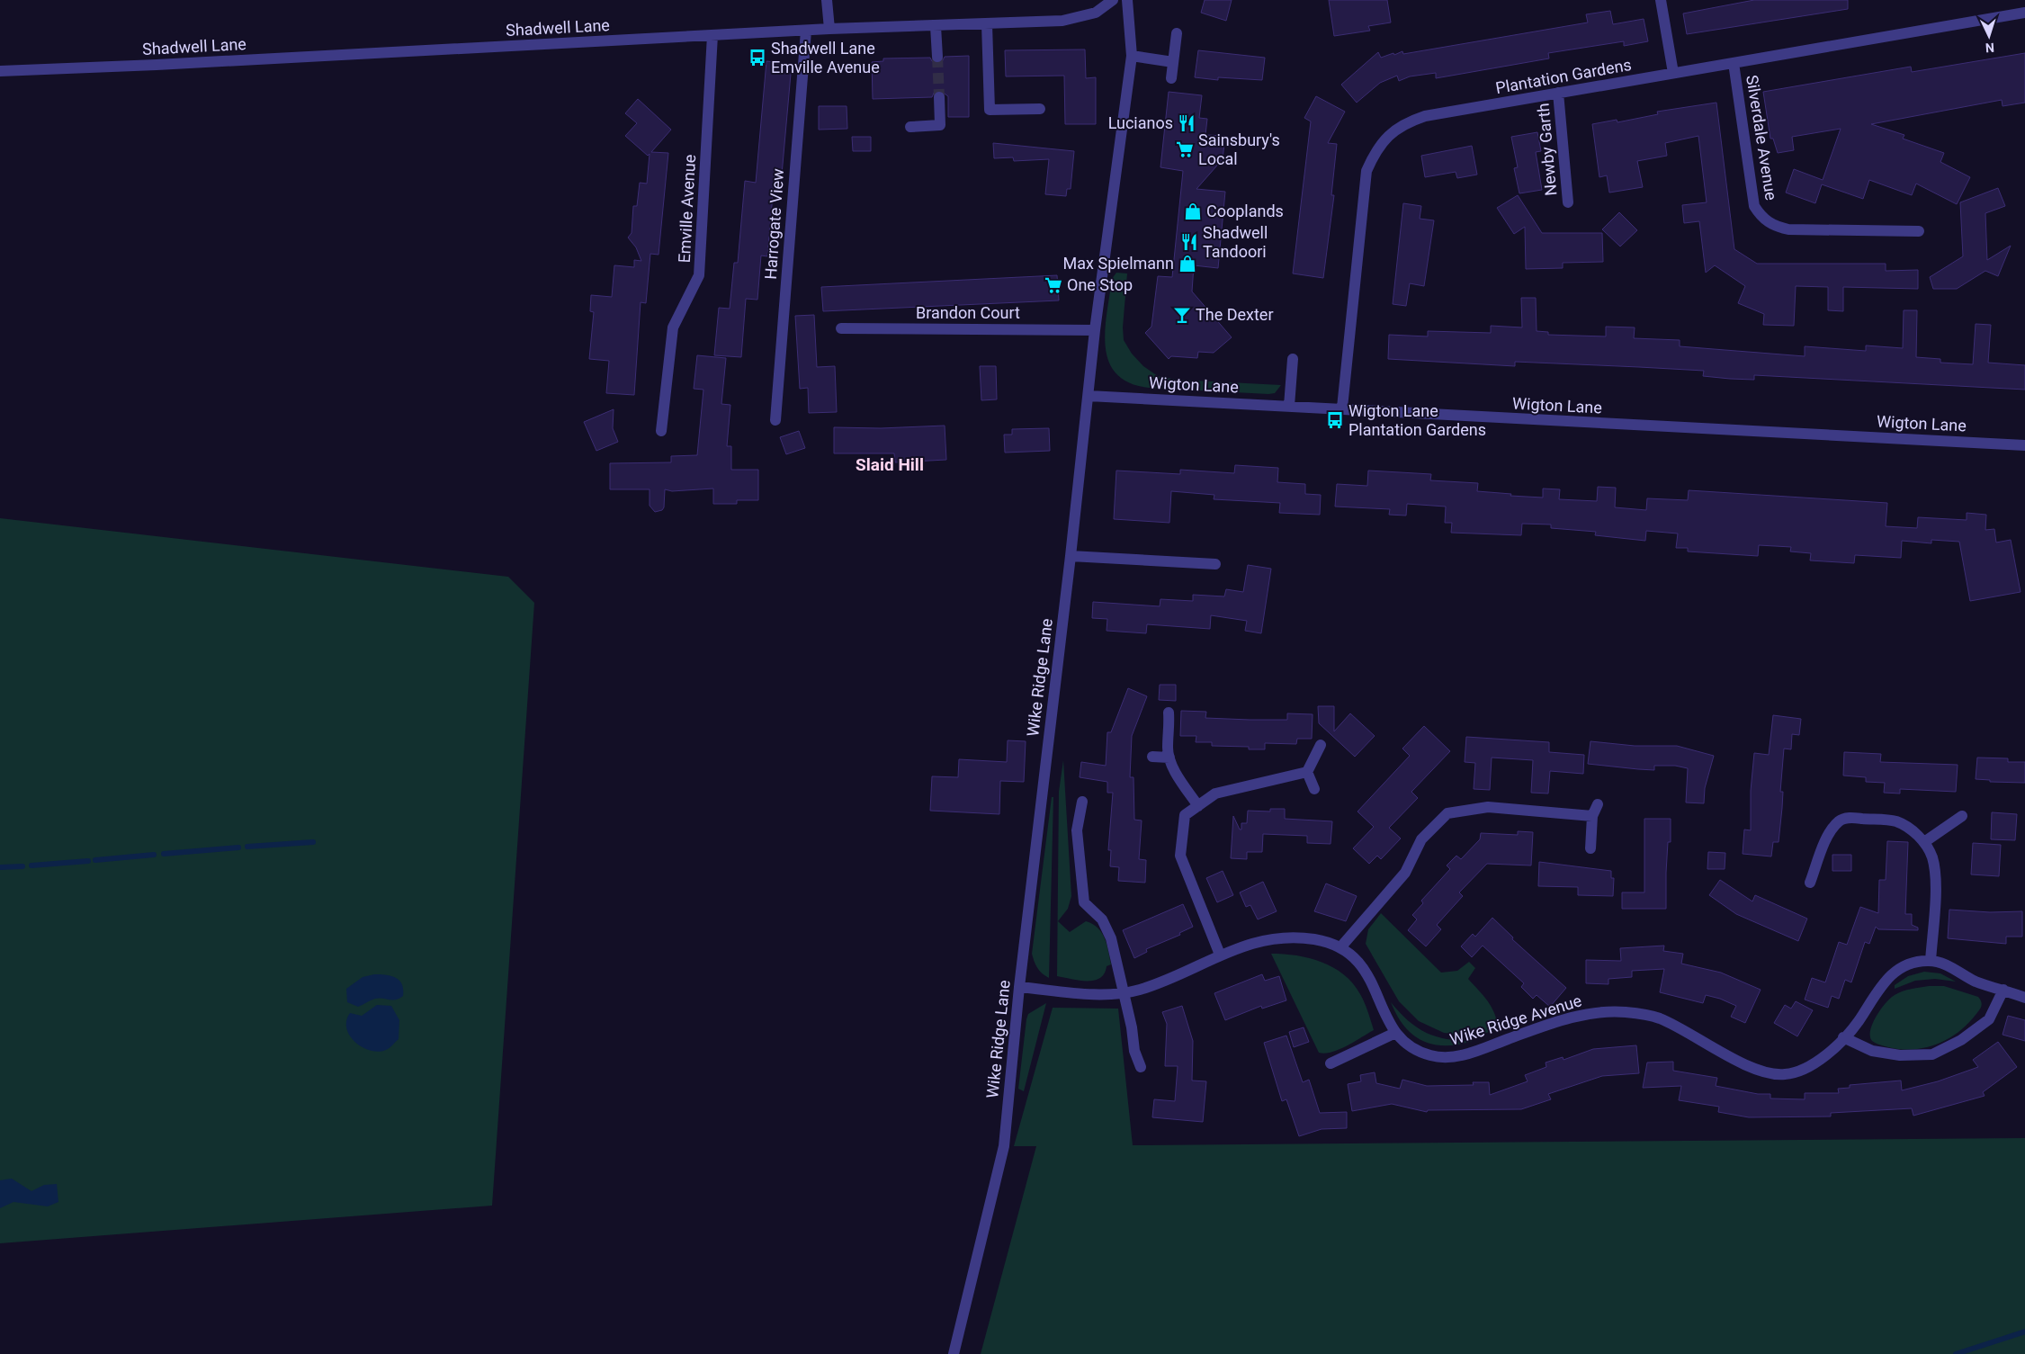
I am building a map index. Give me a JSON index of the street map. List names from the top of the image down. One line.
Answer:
{"streets":{"street":["Shadwell Lane","Plantation Gardens","Silverdale Avenue","Newby Garth","Emville Avenue","Harrogate View","Brandon Court","Wigton Lane","Wike Ridge Lane","Wike Ridge Avenue"]},"crossings":[["Shadwell Lane","Emville Avenue"],["Shadwell Lane","Harrogate View"],["Plantation Gardens","Silverdale Avenue"],["Plantation Gardens","Newby Garth"],["Plantation Gardens","Wigton Lane"],["Brandon Court","Wike Ridge Lane"],["Wigton Lane","Wike Ridge Lane"],["Wike Ridge Lane","Wike Ridge Avenue"]],"districts":["Slaid Hill"],"places":{"bus stop":["Shadwell Lane Emville Avenue","Wigton Lane Plantation Gardens"],"restaurant":["Lucianos","Shadwell Tandoori"],"supermarket":["Sainsbury's Local","One Stop"],"shop":["Cooplands","Max Spielmann"],"bar":["The Dexter"]},"north":"bottom"}
